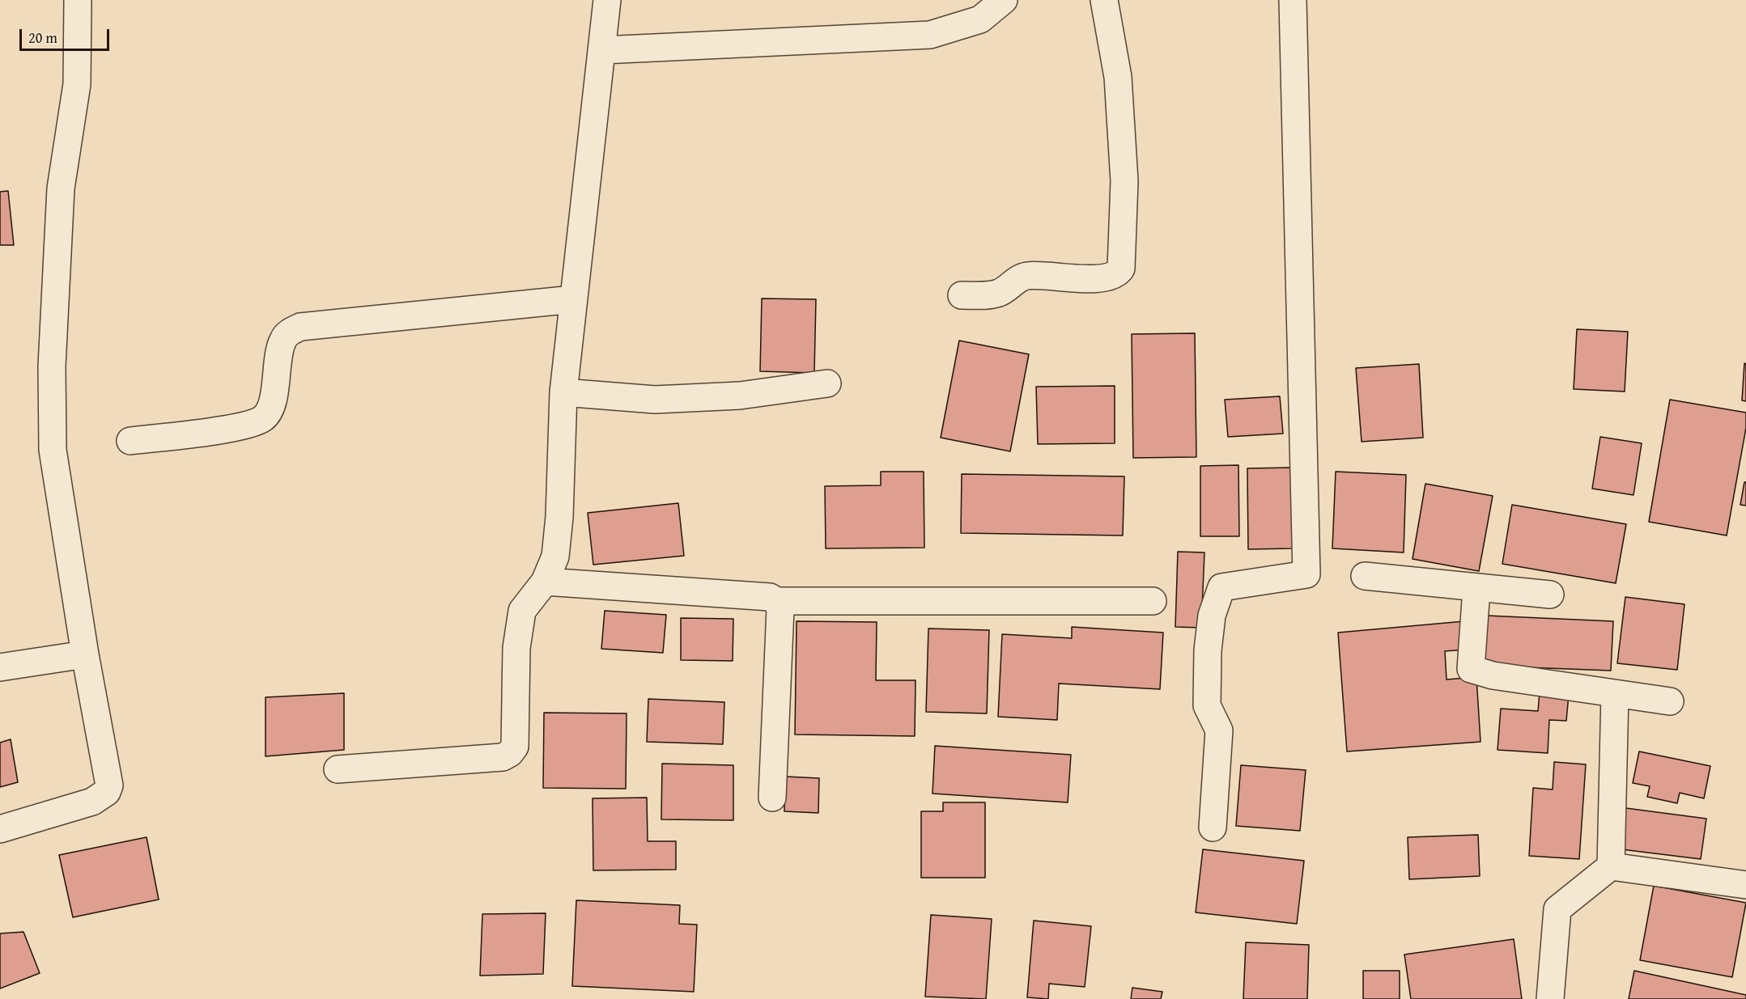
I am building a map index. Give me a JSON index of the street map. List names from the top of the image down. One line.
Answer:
{"scale_bar":"20 m"}
